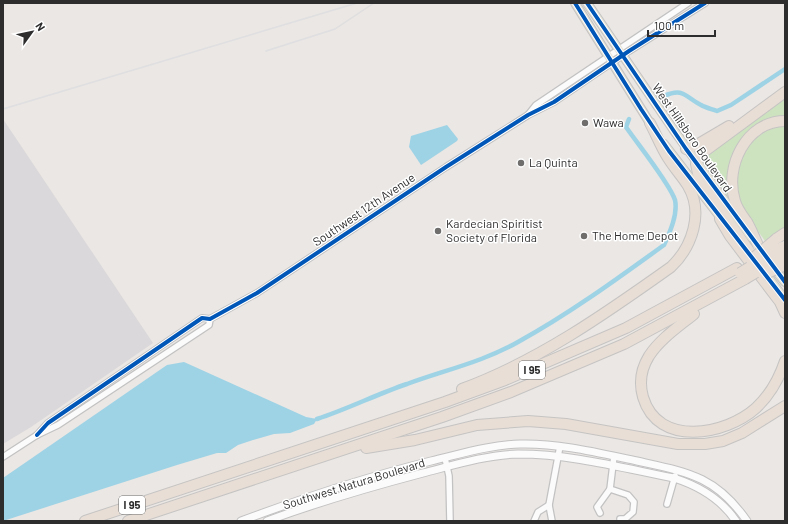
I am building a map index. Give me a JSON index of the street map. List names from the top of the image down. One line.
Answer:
{"streets":{"highway":["I 95"],"main road":["West Hillsboro Boulevard"],"street":["Southwest 12th Avenue","Southwest Natura Boulevard"]},"crossings":[["West Hillsboro Boulevard","Southwest 12th Avenue"],["West Hillsboro Boulevard","I 95"]],"places":["Wawa","La Quinta","Kardecian Spiritist Society of Florida","The Home Depot"],"scale_bar":"100 m","north":"top right"}
